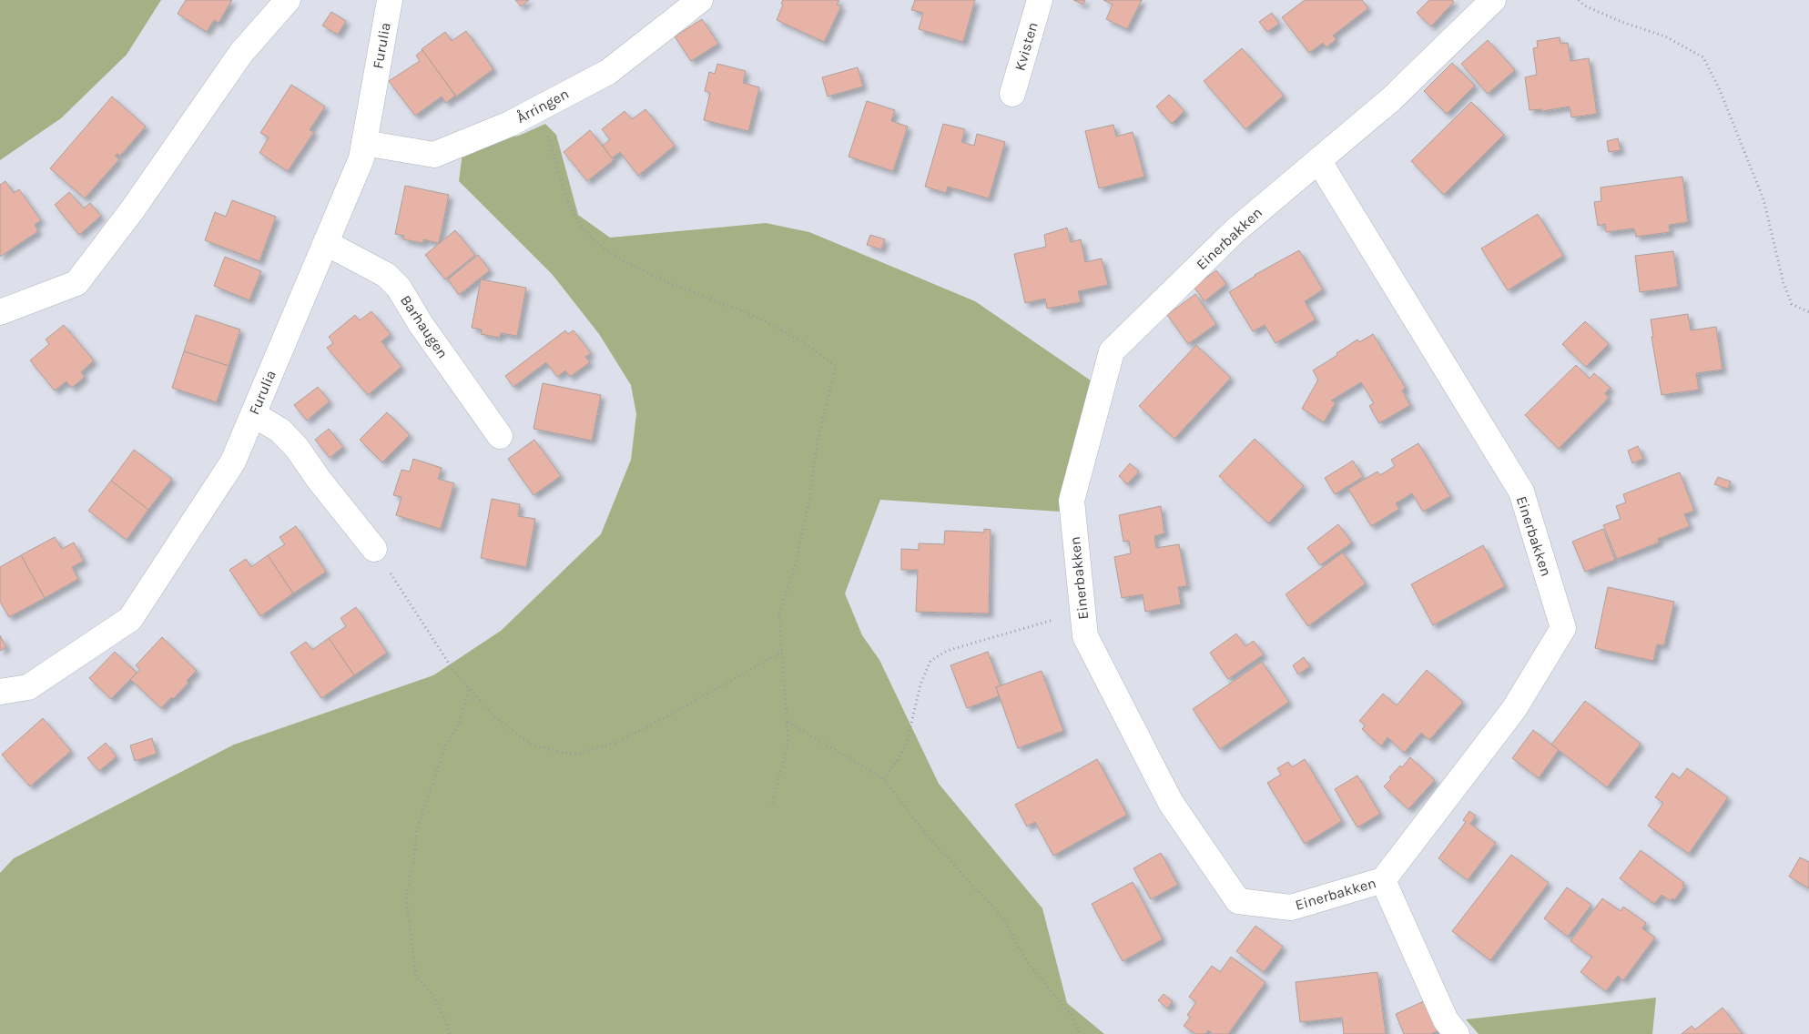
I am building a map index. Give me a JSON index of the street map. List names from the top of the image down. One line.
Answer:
{"streets":{"street":["Furulia","Kvisten","Årringen","Einerbakken","Barhaugen"]},"crossings":[["Furulia","Årringen"],["Furulia","Barhaugen"]]}
